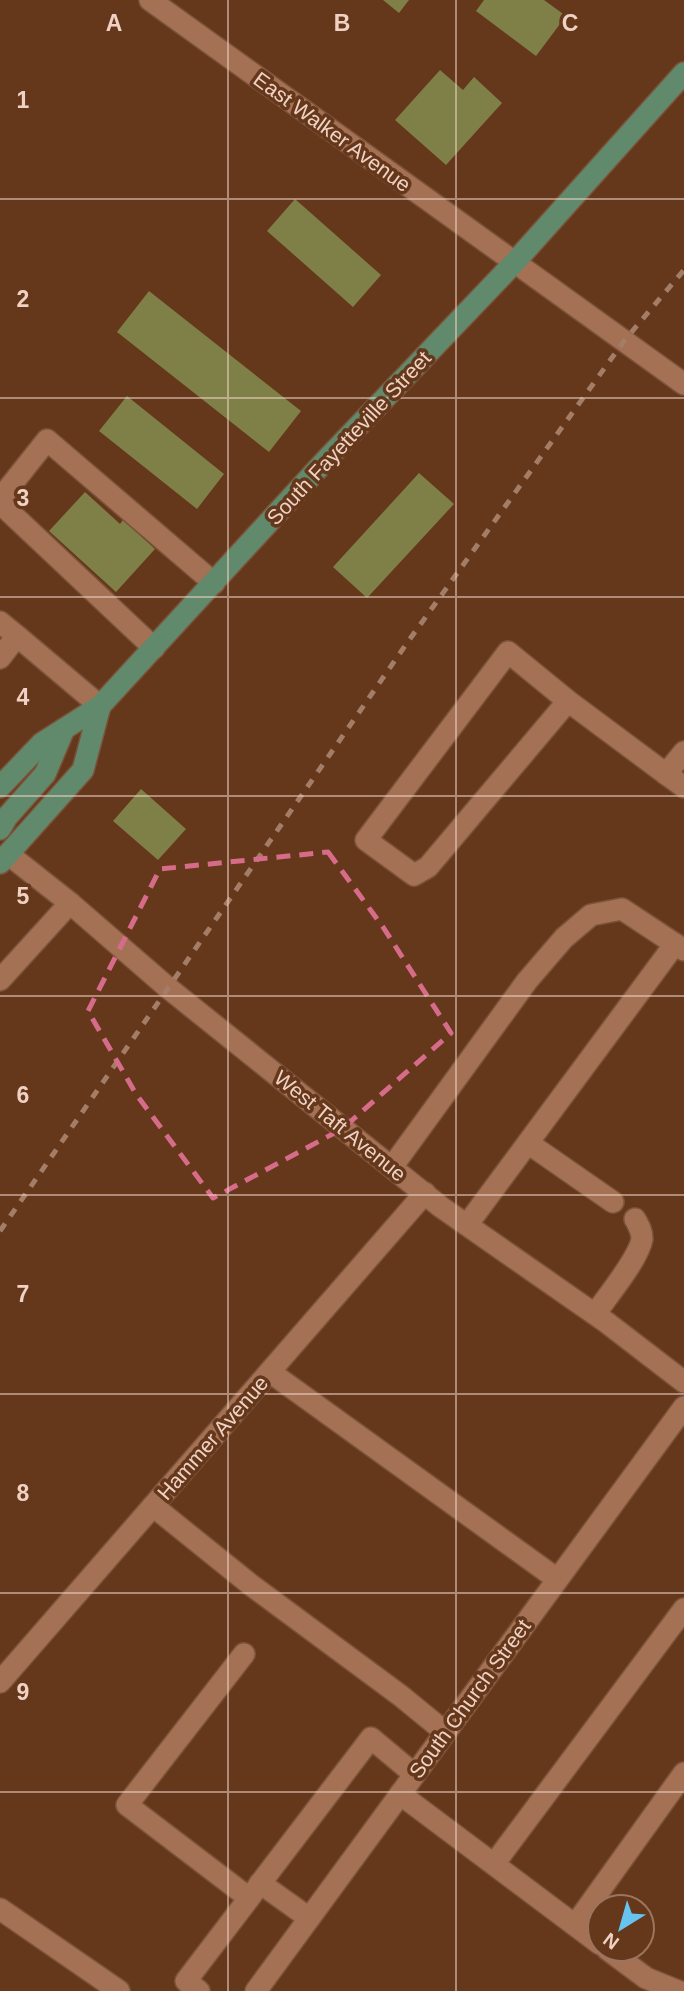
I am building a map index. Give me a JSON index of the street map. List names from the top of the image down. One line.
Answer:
{"streets":{"main road":["South Fayetteville Street"],"street":["East Walker Avenue","West Taft Avenue","Hammer Avenue","South Church Street"]},"crossings":[["East Walker Avenue","South Fayetteville Street"],["West Taft Avenue","Hammer Avenue"]],"north":"bottom left","grid":{"columns":["A","B","C"],"rows":["1","2","3","4","5","6","7","8","9"]}}
